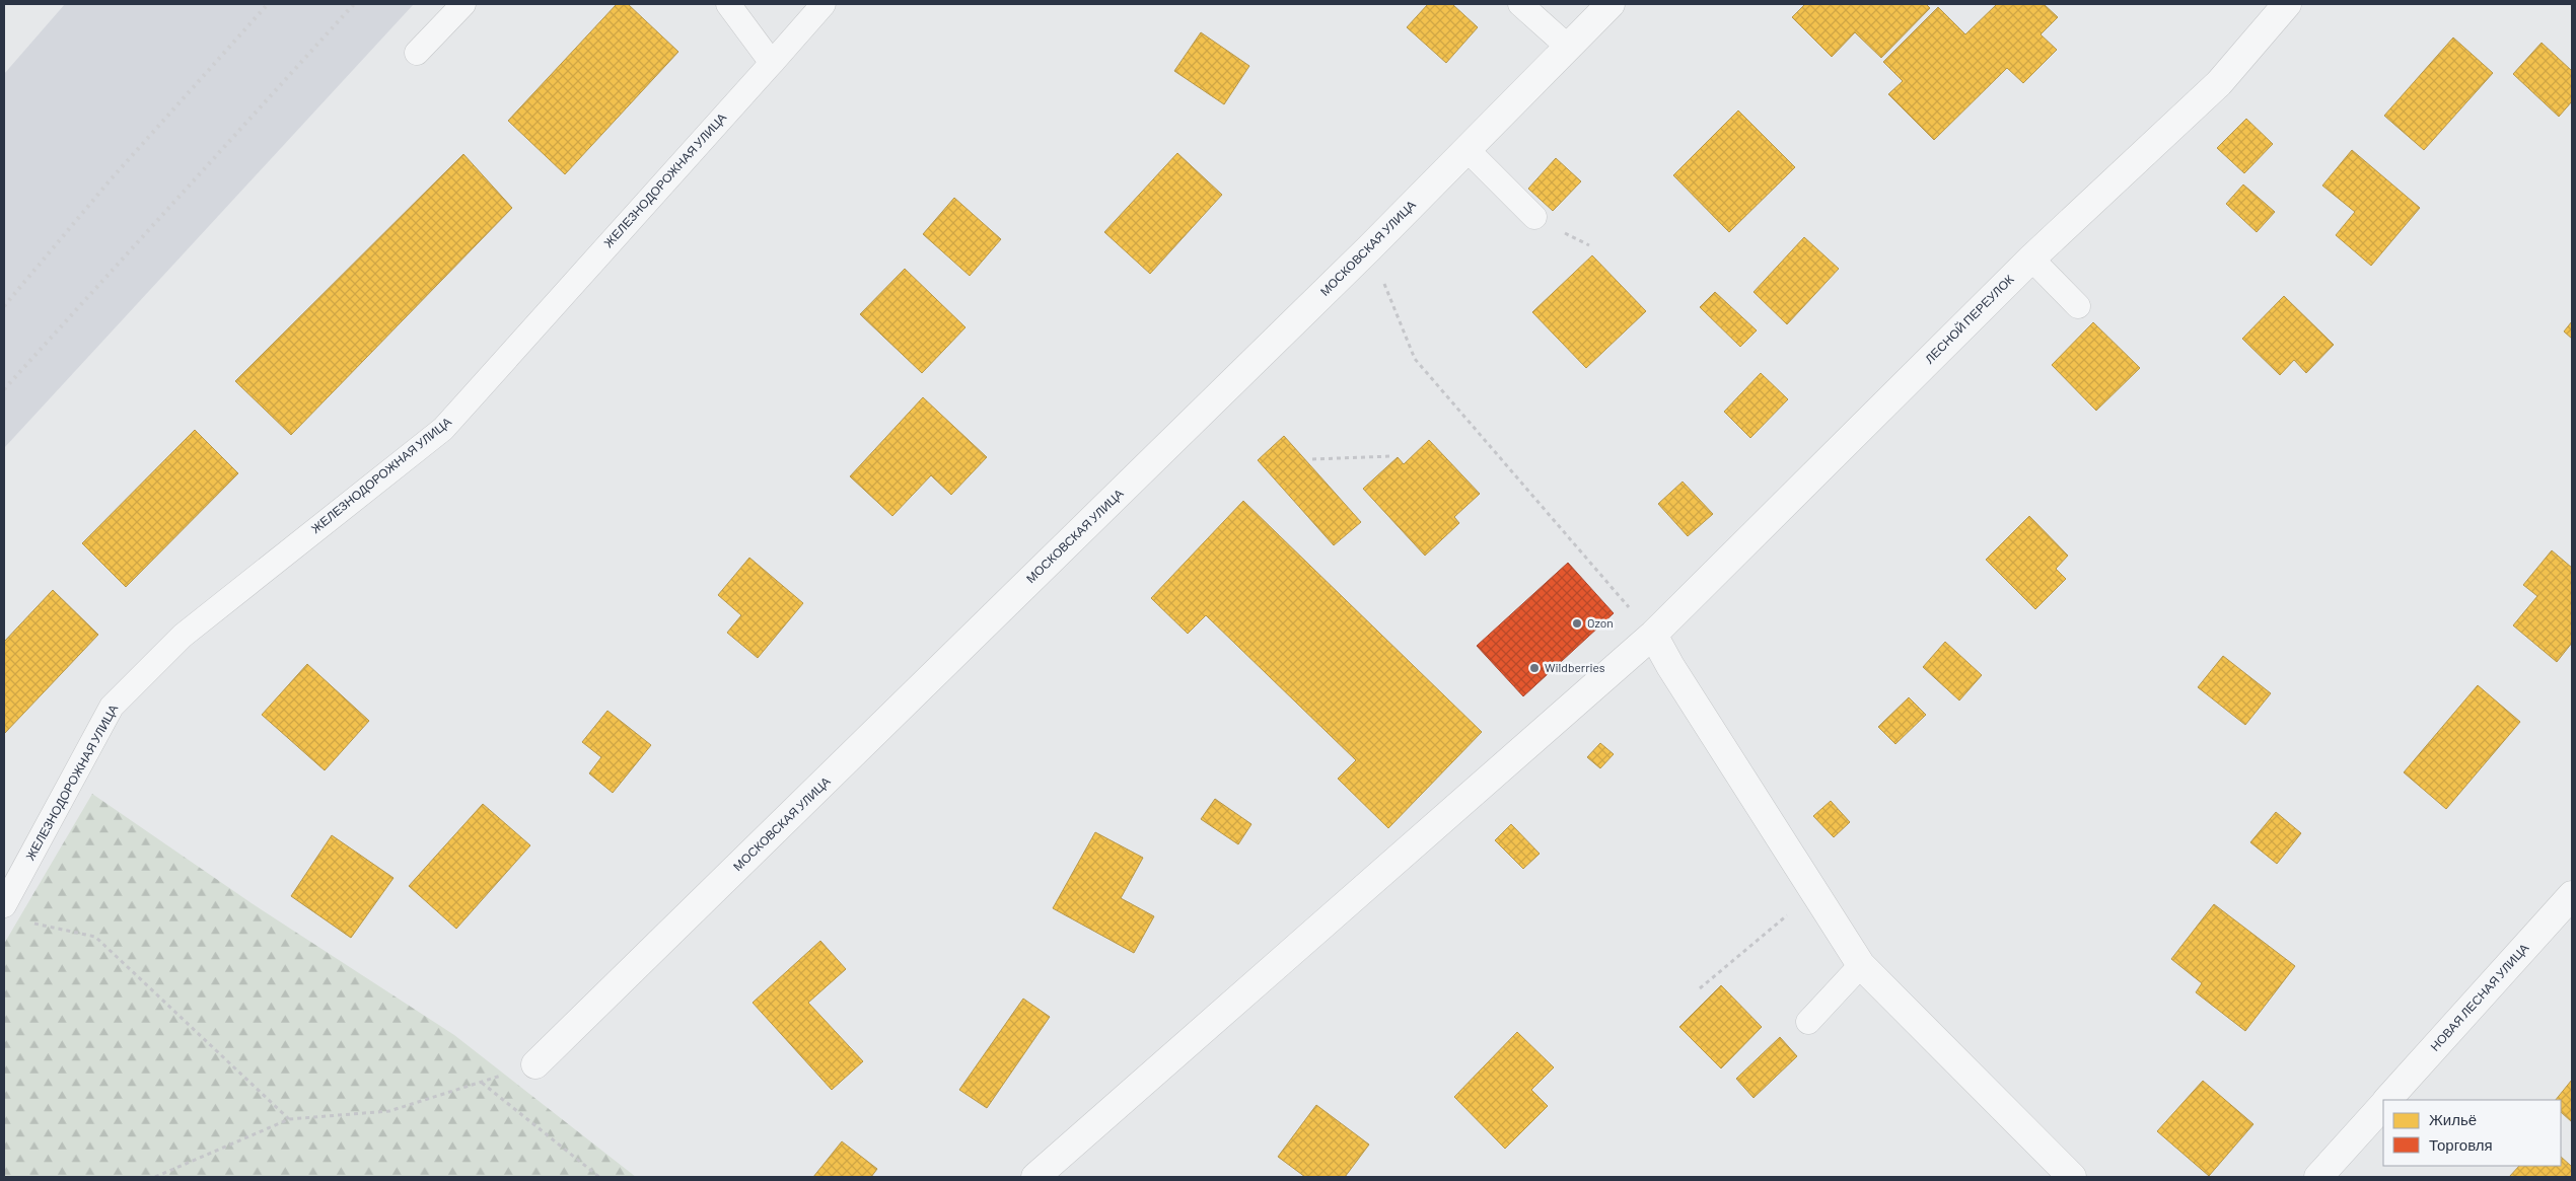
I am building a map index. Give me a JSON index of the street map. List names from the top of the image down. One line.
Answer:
{"streets":{"street":["МОСКОВСКАЯ УЛИЦА","ЛЕСНОЙ ПЕРЕУЛОК","НОВАЯ ЛЕСНАЯ УЛИЦА"],"lane":["ЖЕЛЕЗНОДОРОЖНАЯ УЛИЦА"]},"places":["Ozon","Wildberries"],"legend":["Жильё","Торговля"]}
